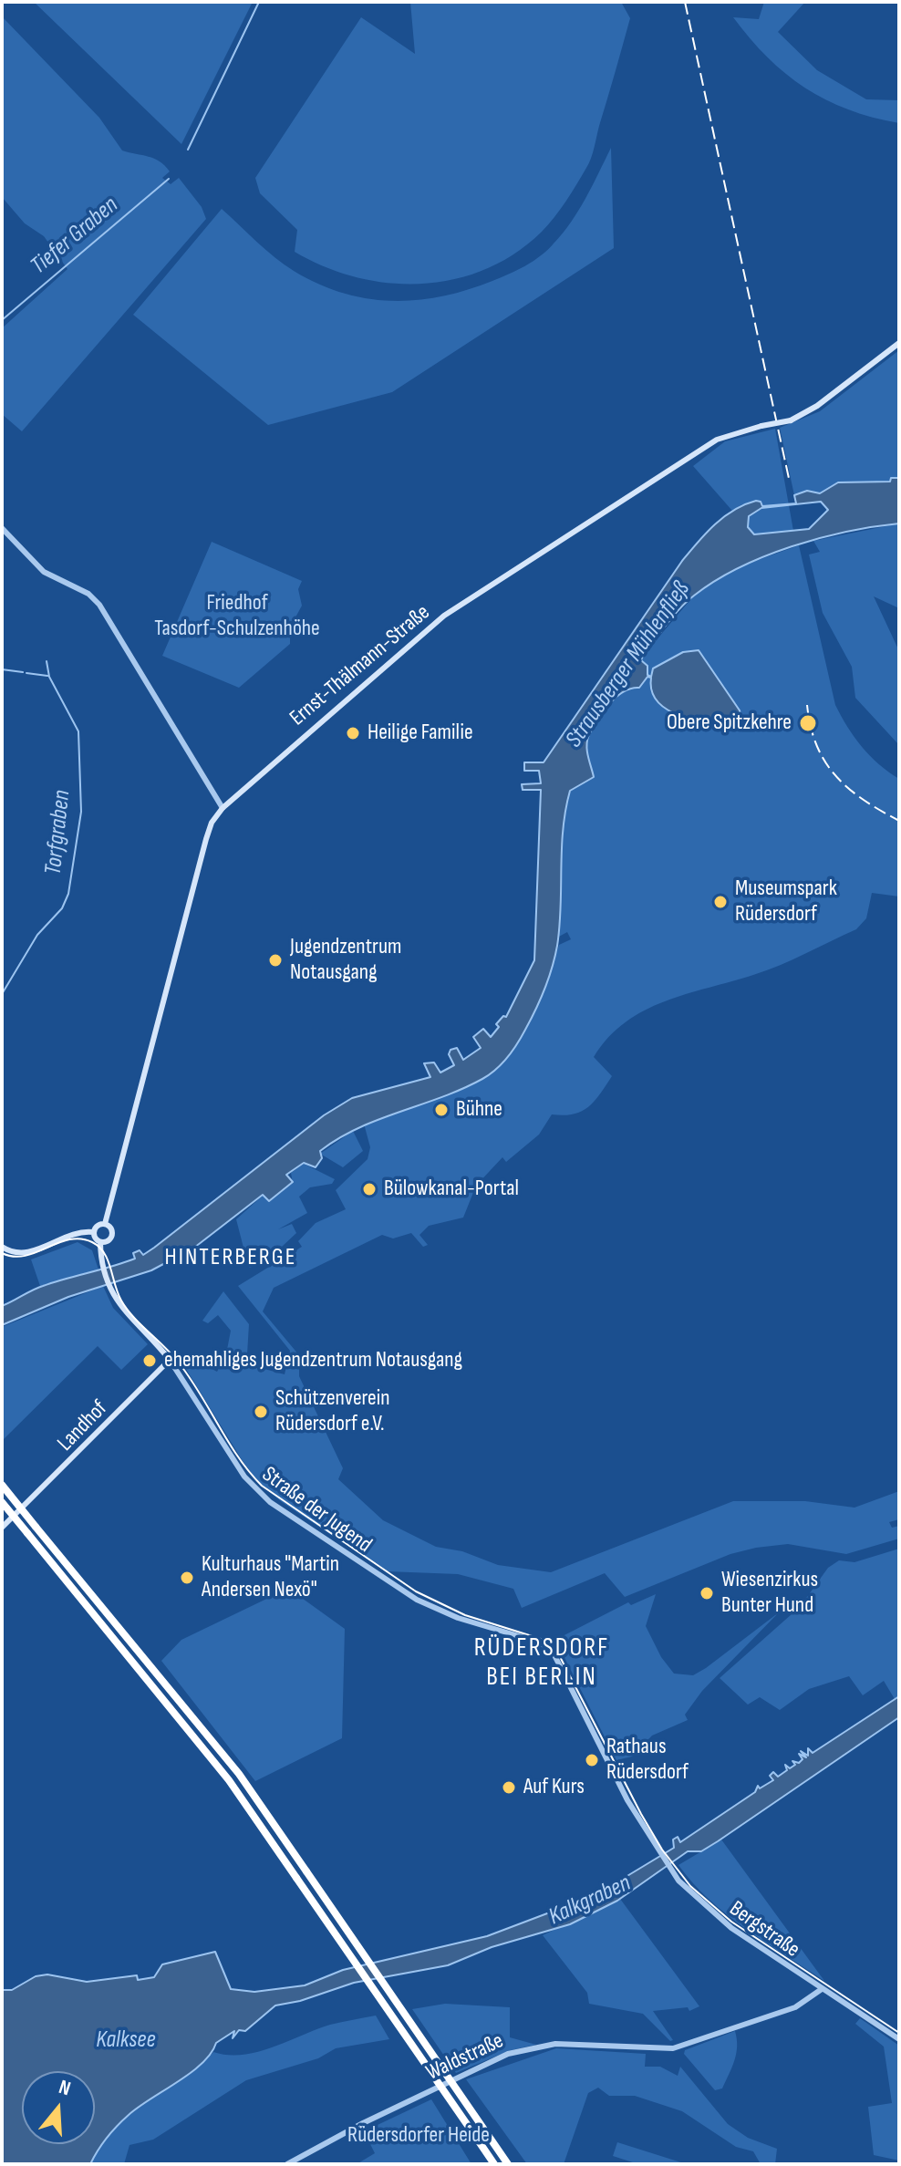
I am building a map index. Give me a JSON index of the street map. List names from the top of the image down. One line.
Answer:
{"streets":{"main road":["Ernst-Thälmann-Straße","Landhof","Straße der Jugend"],"street":["Bergstraße","Waldstraße"]},"crossings":[["Ernst-Thälmann-Straße","Straße der Jugend"],["Landhof","Straße der Jugend"],["Straße der Jugend","Bergstraße"],["Bergstraße","Waldstraße"]],"districts":["HINTERBERGE","RÜDERSDORF BEI BERLIN"],"water":["Tiefer Graben","Strausberger Mühlenfließ","Torfgraben","Kalkgraben","Kalksee"],"parks":["Friedhof Tasdorf-Schulzenhöhe","Rüdersdorfer Heide"],"places":["Obere Spitzkehre","Heilige Familie","Museumspark Rüdersdorf","Jugendzentrum Notausgang","Bühne","Bülowkanal-Portal","ehemahliges Jugendzentrum Notausgang","Schützenverein Rüdersdorf e.V.","Kulturhaus \"Martin Andersen Nexö\"","Wiesenzirkus Bunter Hund","Rathaus Rüdersdorf","Auf Kurs"],"north":"top"}
